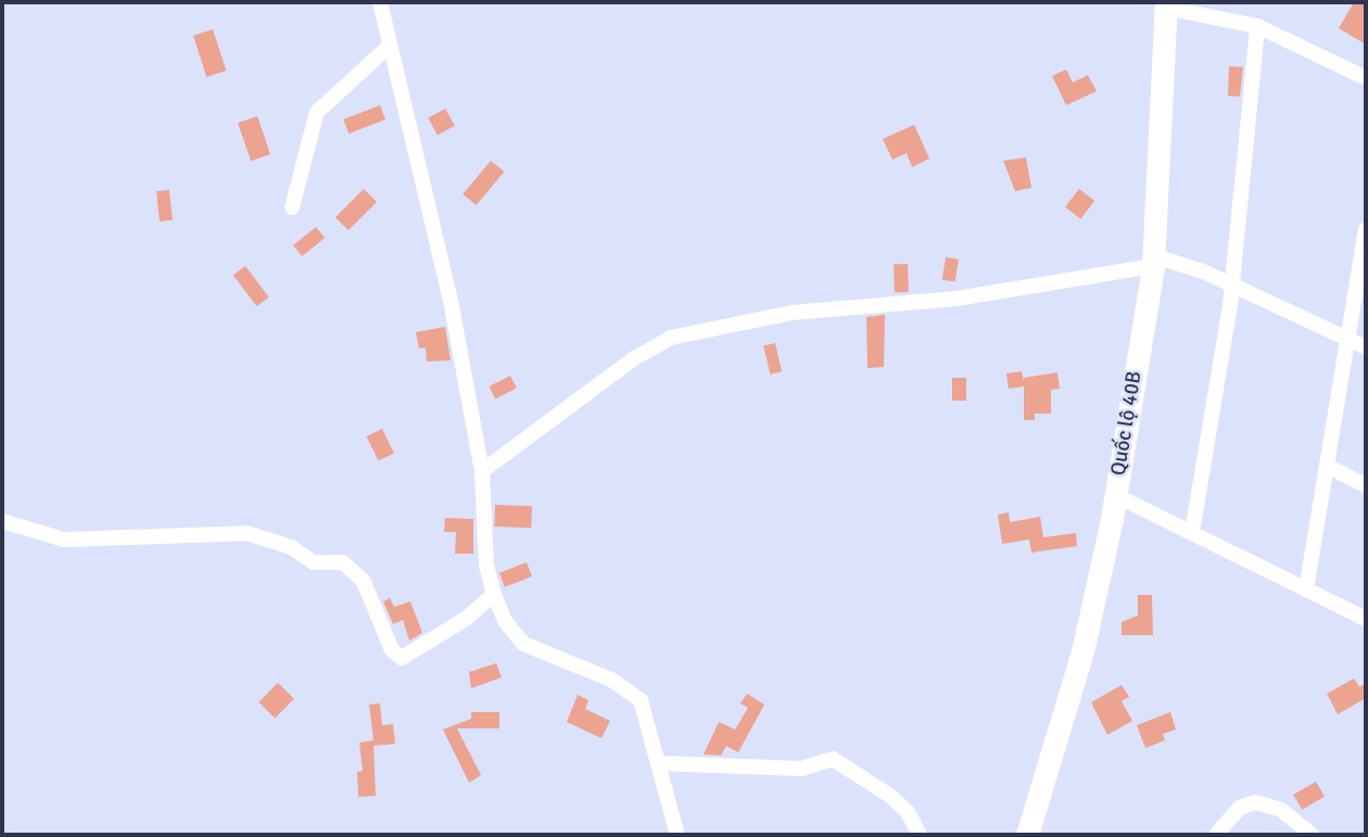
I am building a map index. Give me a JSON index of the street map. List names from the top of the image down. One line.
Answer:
{"streets":{"highway":["Quốc lộ 40B"]}}
